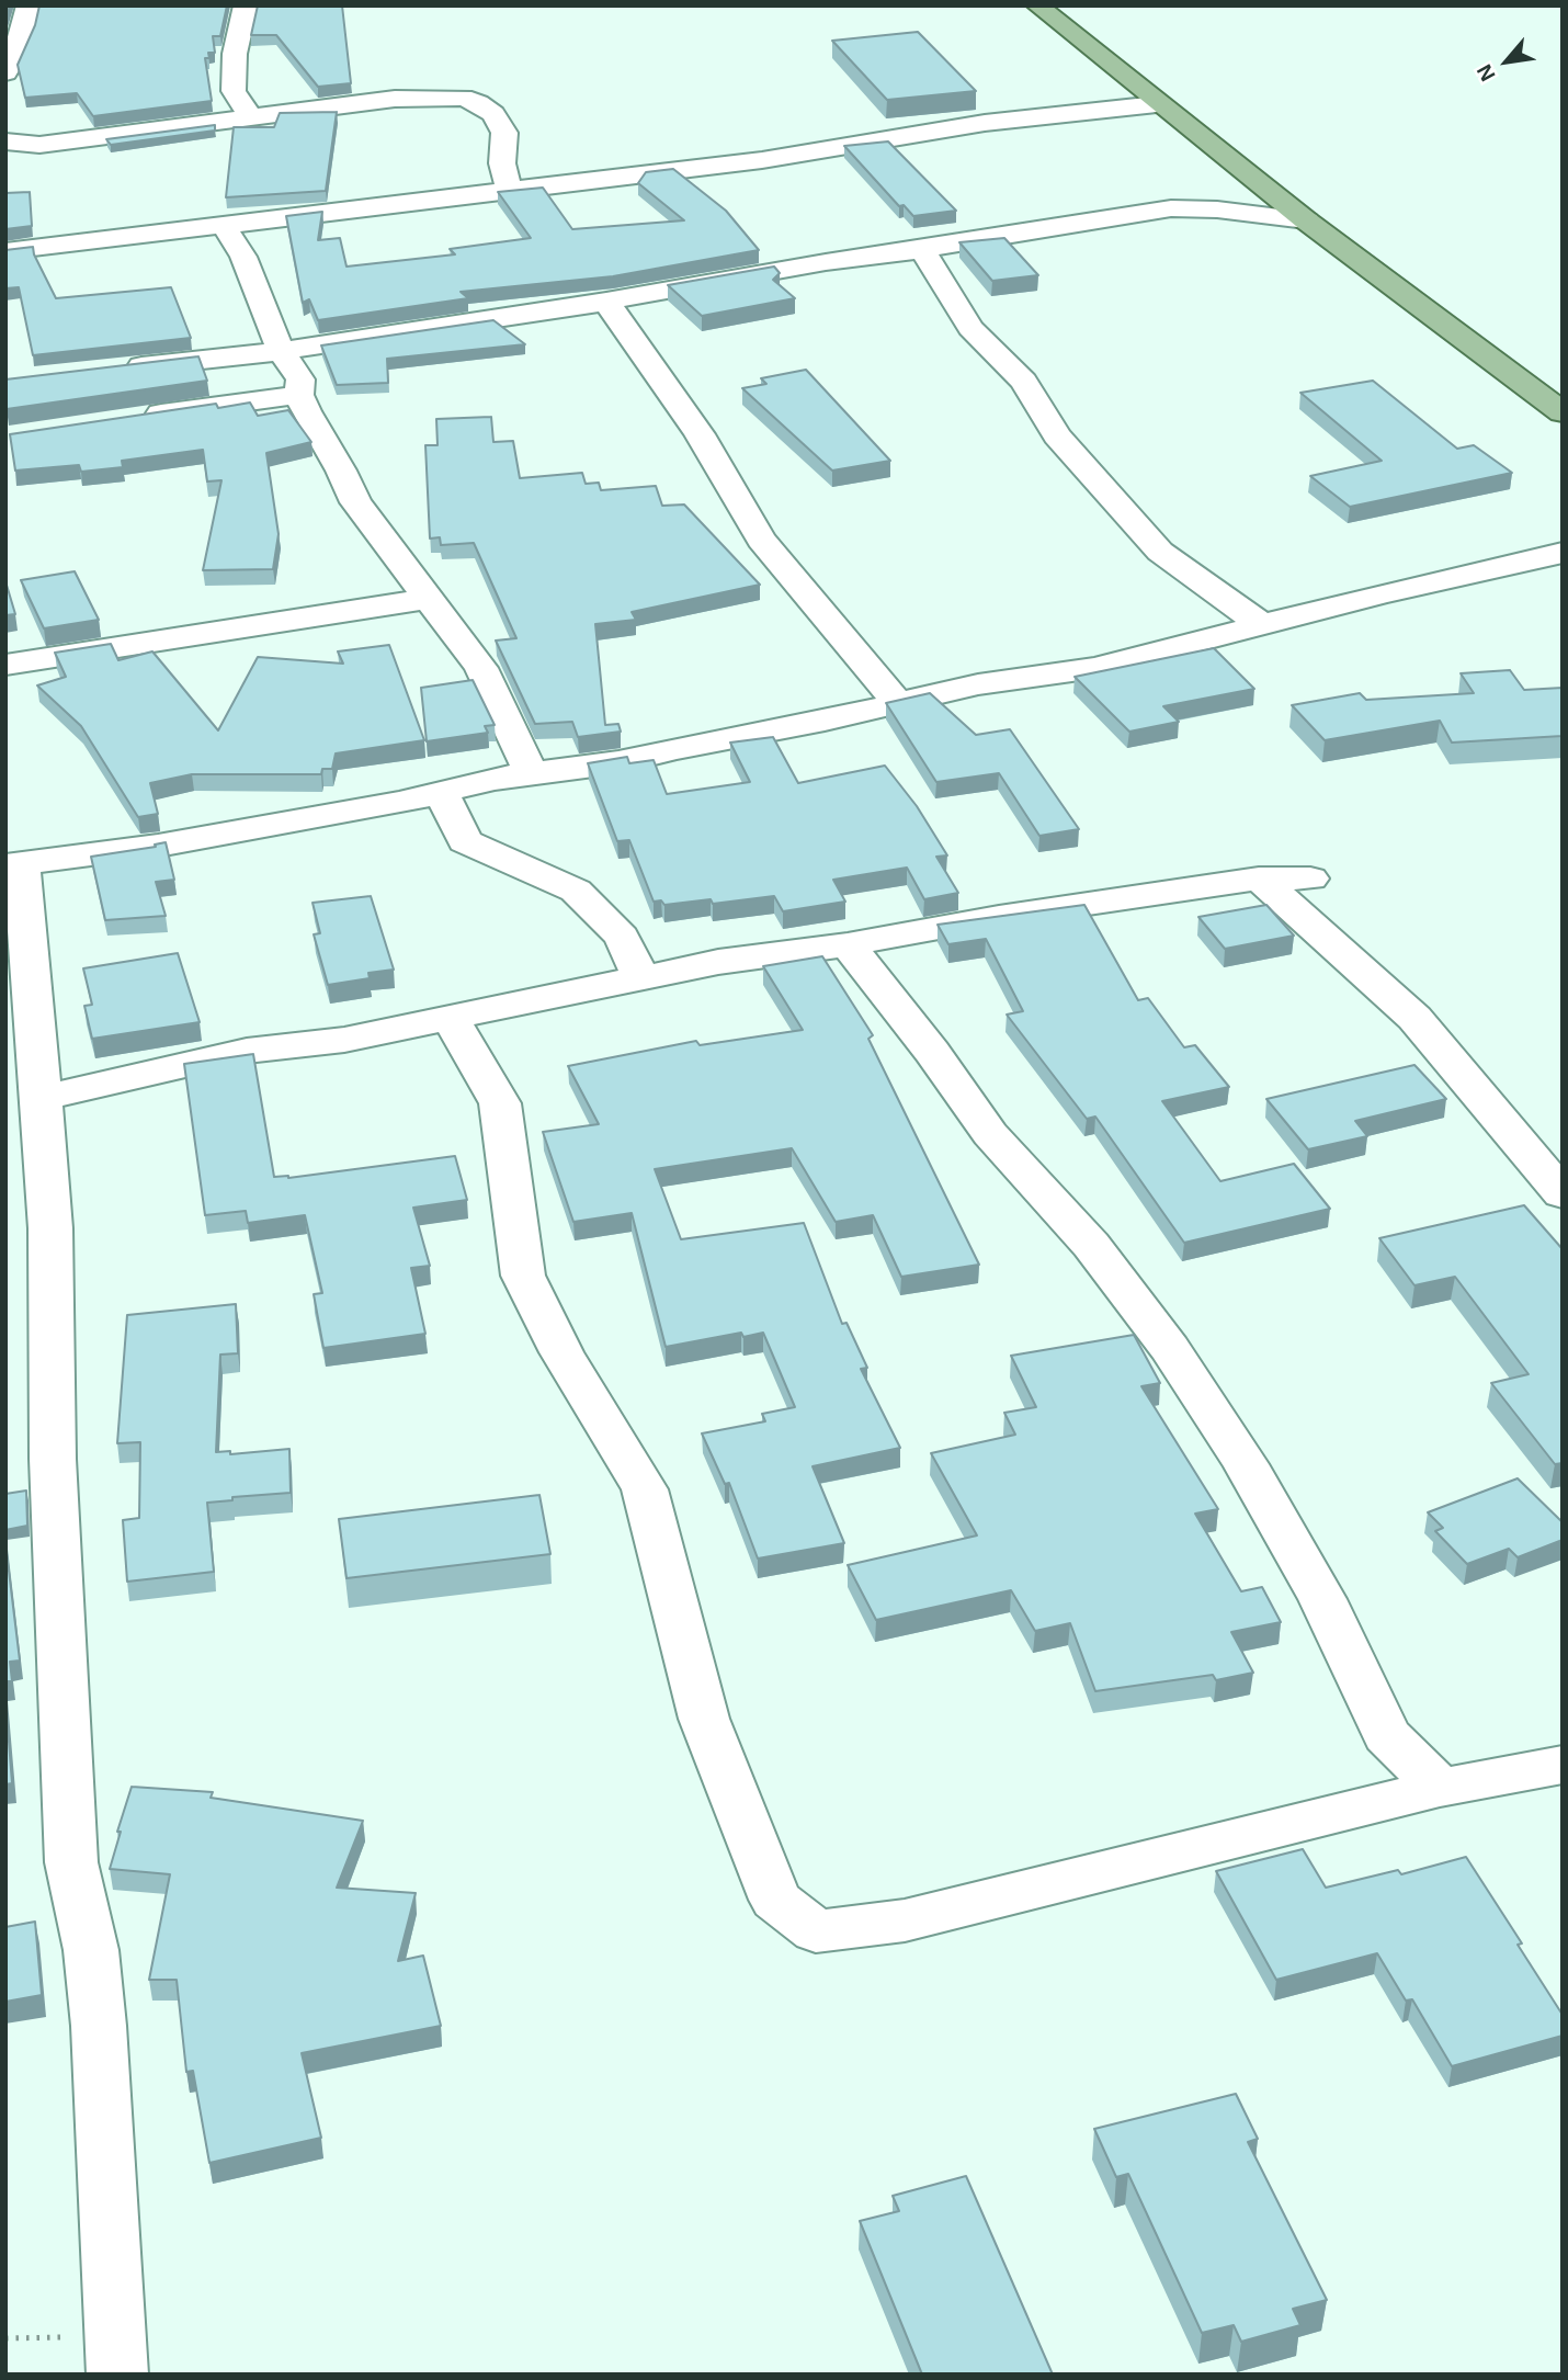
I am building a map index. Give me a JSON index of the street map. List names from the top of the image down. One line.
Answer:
{"north":"bottom left"}
